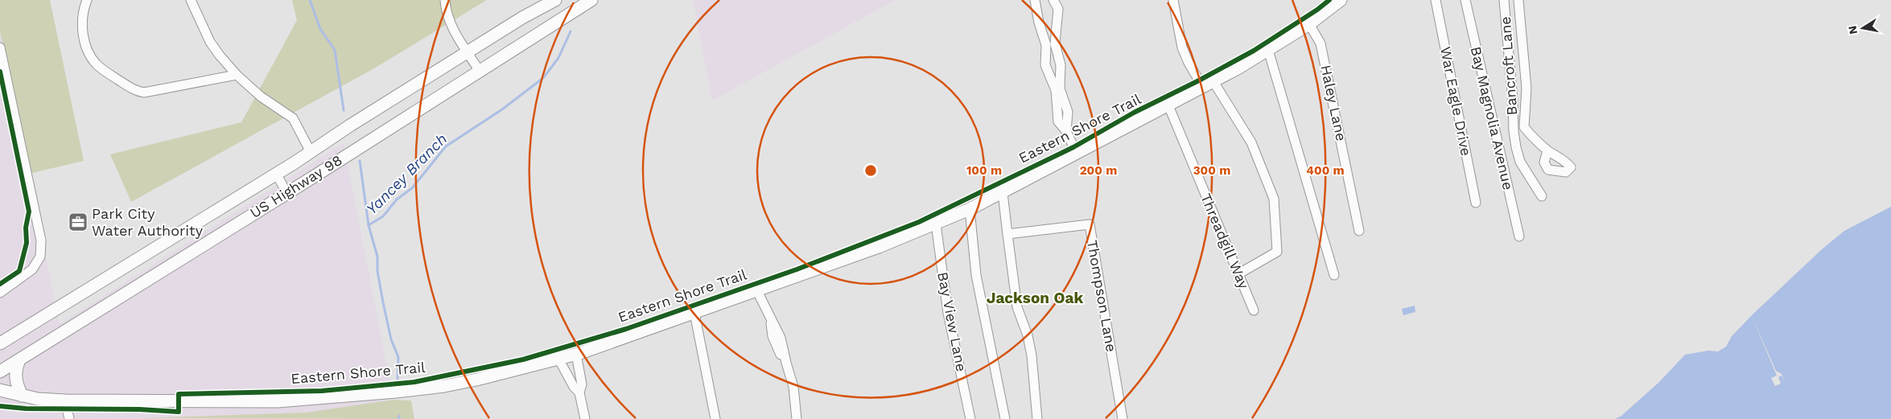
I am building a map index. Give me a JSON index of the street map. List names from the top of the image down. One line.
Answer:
{"streets":{"main road":["US Highway 98"],"street":["Bancroft Lane","War Eagle Drive","Haley Lane","Bay Magnolia Avenue","Threadgill Way","Thompson Lane","Bay View Lane"],"cycle path":["Eastern Shore Trail"]},"districts":["Jackson Oak"],"water":["Yancey Branch"],"places":{"office":["Park City Water Authority"]},"north":"left","rings":["100 m","200 m","300 m","400 m"]}
